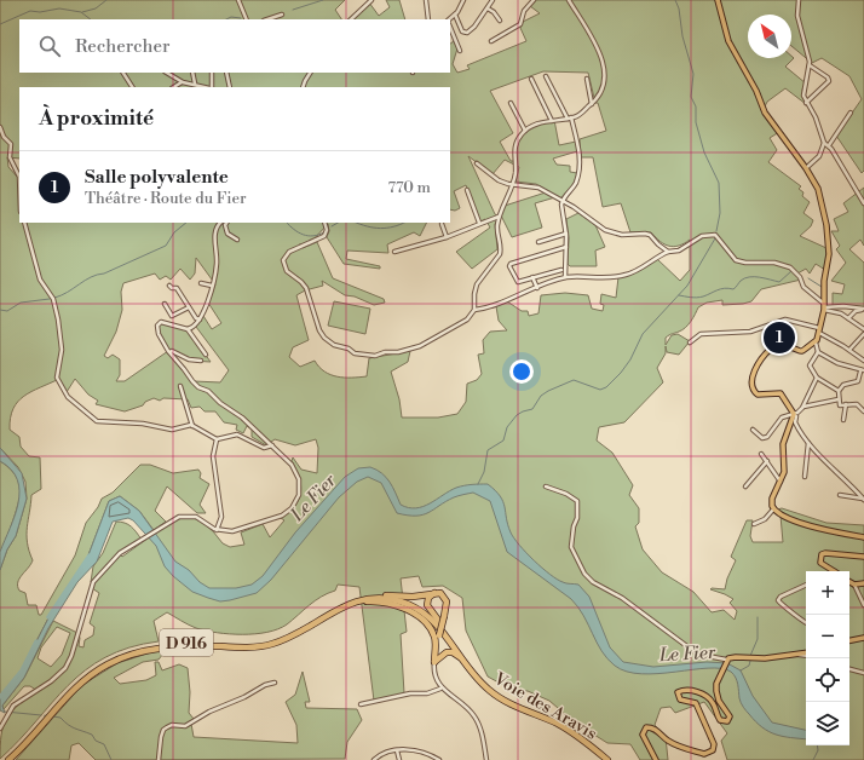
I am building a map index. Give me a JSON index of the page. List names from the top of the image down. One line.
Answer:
{"streets":{"highway":["D 916","Voie des Aravis"]},"water":["Le Fier"],"north":"top left","page":{"search":"Rechercher","heading":"À proximité","list":[{"mark":"1","name":"Salle polyvalente","note":"Théâtre · Route du Fier","value":"770 m"}],"pins":"1","map_buttons":["+","−"]}}
